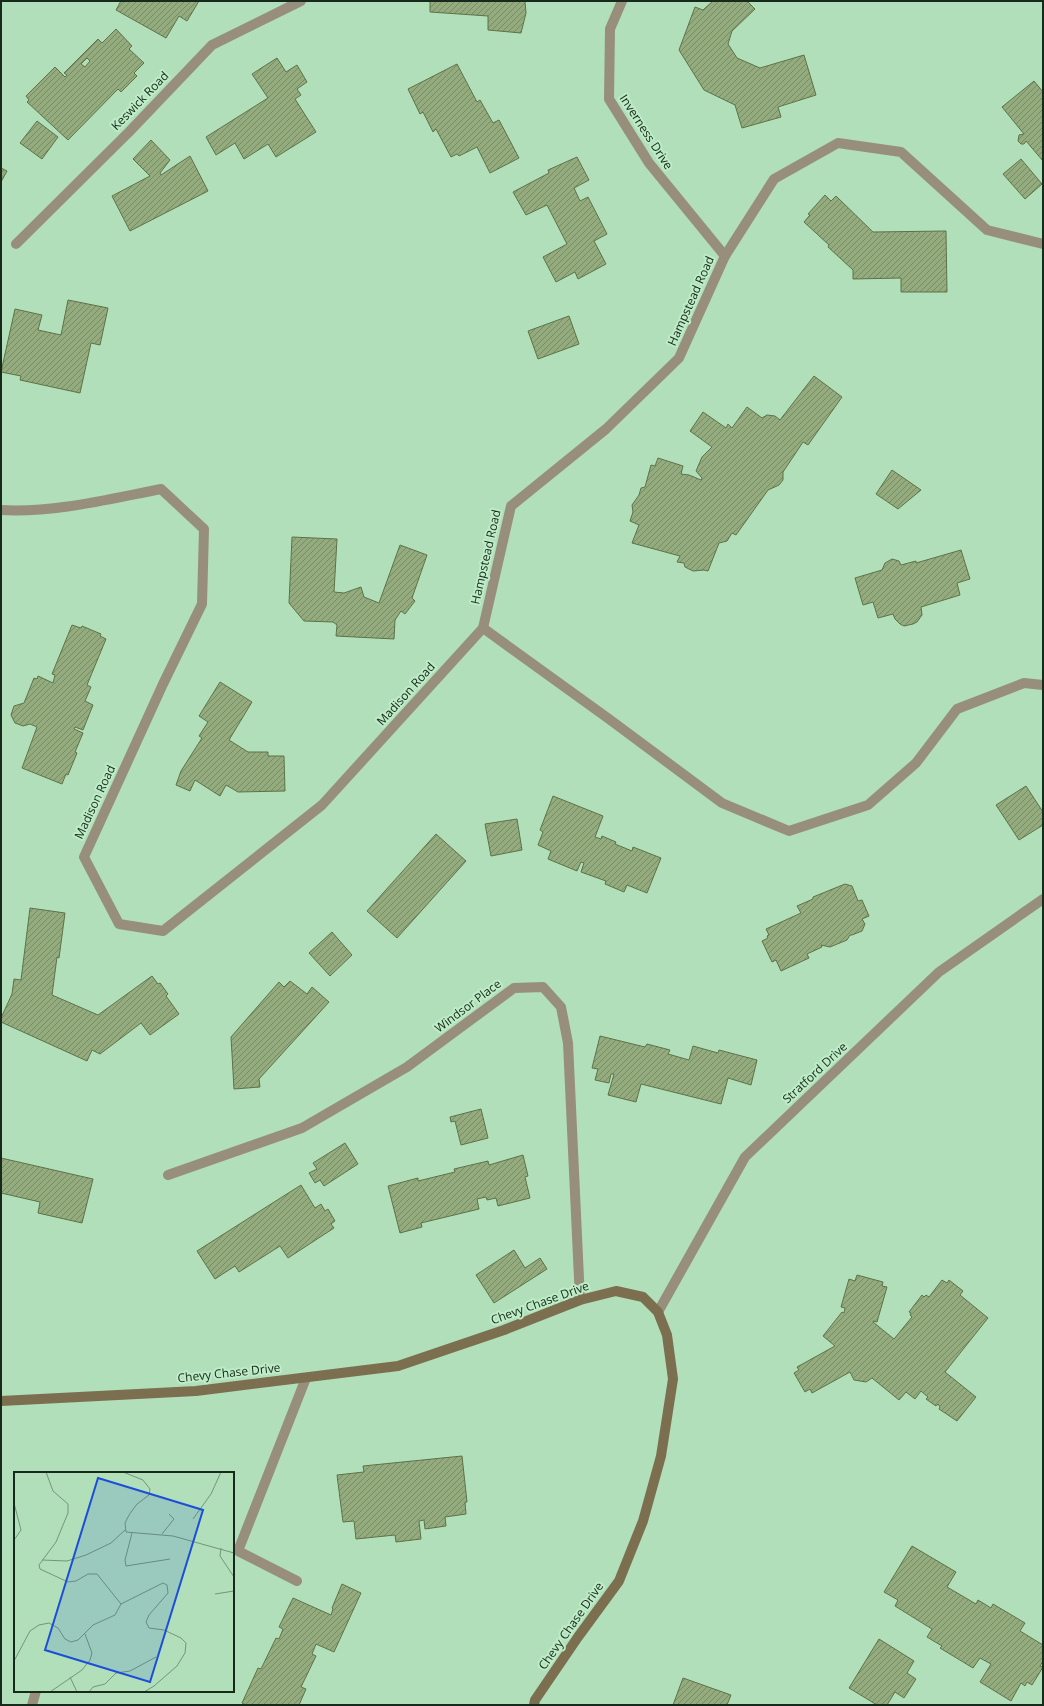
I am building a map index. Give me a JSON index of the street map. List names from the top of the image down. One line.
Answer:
{"streets":{"main road":["Chevy Chase Drive"],"street":["Keswick Road","Inverness Drive","Hampstead Road","Madison Road","Windsor Place","Stratford Drive"]},"crossings":[["Inverness Drive","Hampstead Road"],["Hampstead Road","Madison Road"],["Windsor Place","Chevy Chase Drive"],["Stratford Drive","Chevy Chase Drive"]]}
